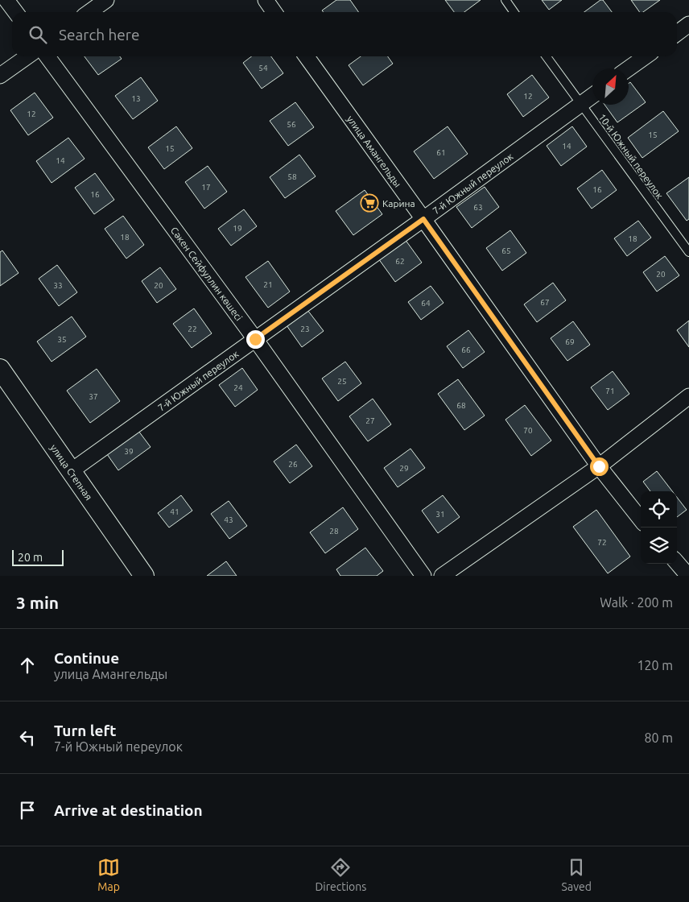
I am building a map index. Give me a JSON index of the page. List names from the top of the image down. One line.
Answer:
{"streets":{"street":["улица Амангельды","7-й Южный переулок","Сәкен Сейфуллин көшесі","улица Степная"],"lane":["10-й Южный переулок"]},"crossings":[["улица Амангельды","7-й Южный переулок"],["10-й Южный переулок","7-й Южный переулок"],["7-й Южный переулок","Сәкен Сейфуллин көшесі"],["7-й Южный переулок","улица Степная"]],"places":{"supermarket":["Карина"]},"house_numbers":["54","12","13","12","56","15","14","15","61","14","58","17","16","16","63","19","18","18","65","62","20","21","33","20","67","64","22","23","35","69","66","25","24","71","37","68","27","70","39","26","29","41","31","43","28","72"],"scale_bar":"20 m","north":"top right","page":{"search":"Search here","scale":"20 m","heading":["3 min","Walk · 200 m"],"list":[["Continue","улица Амангельды","120 m"],["Turn left","7-й Южный переулок","80 m"],"Arrive at destination"],"nav":["Map","Directions","Saved"]}}
